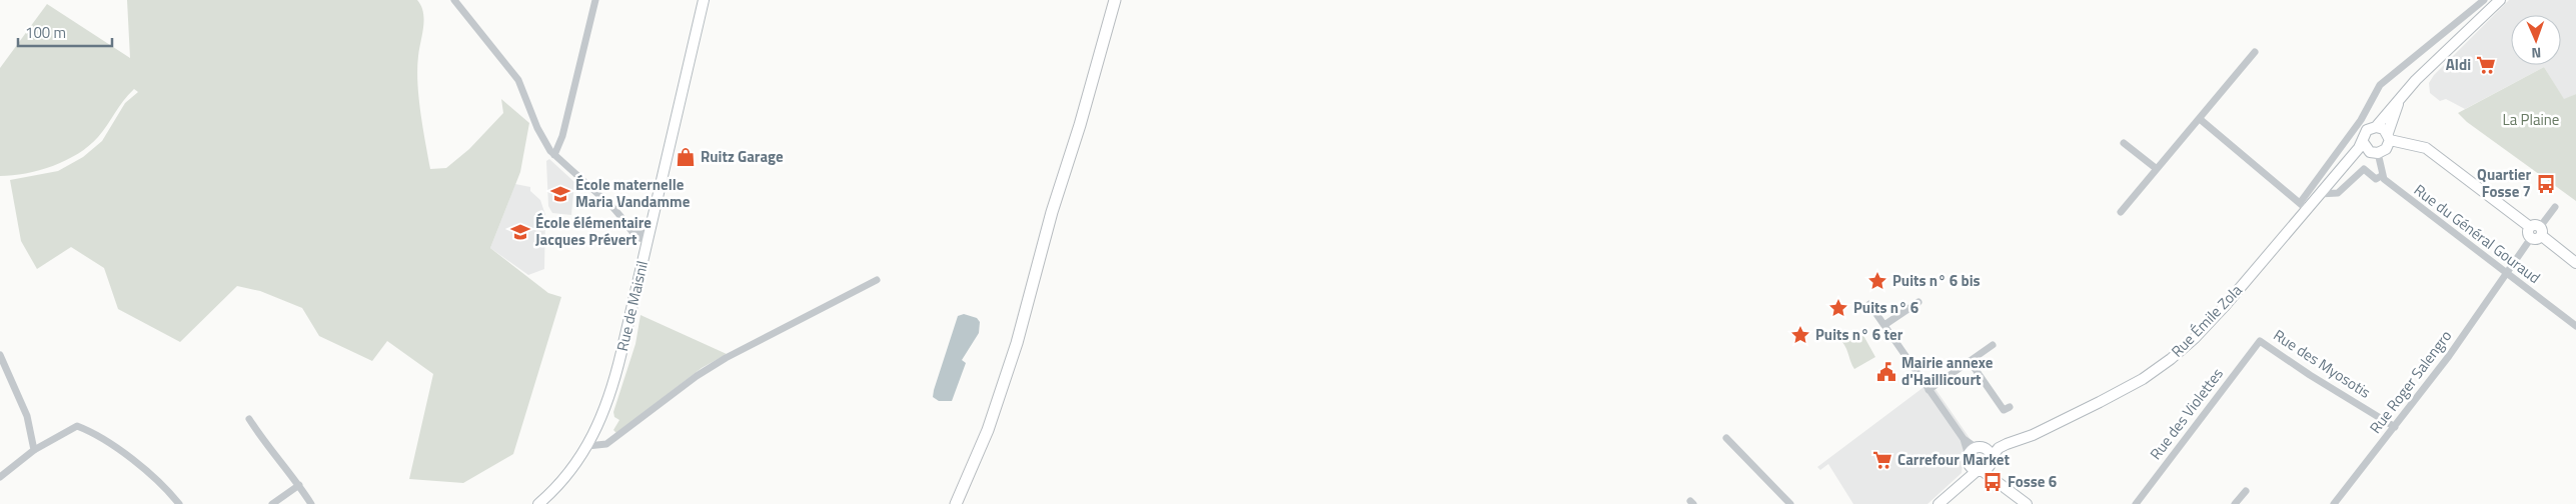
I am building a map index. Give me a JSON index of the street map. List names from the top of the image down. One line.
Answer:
{"streets":{"street":["Rue du Général Gouraud","Rue de Maisnil","Rue Émile Zola","Rue des Myosotis","Rue Roger Salengro","Rue des Violettes"]},"crossings":[["Rue du Général Gouraud","Rue Roger Salengro"],["Rue des Myosotis","Rue Roger Salengro"],["Rue des Myosotis","Rue des Violettes"]],"parks":["La Plaine"],"places":{"supermarket":["Aldi","Carrefour Market"],"shop":["Ruitz Garage"],"bus stop":["Quartier Fosse 7","Fosse 6"],"school or university":["École maternelle Maria Vandamme","École élémentaire Jacques Prévert"],"place":["Puits n° 6 bis","Puits n° 6","Puits n° 6 ter"],"public building":["Mairie annexe d'Haillicourt"]},"scale_bar":"100 m","north":"bottom"}
